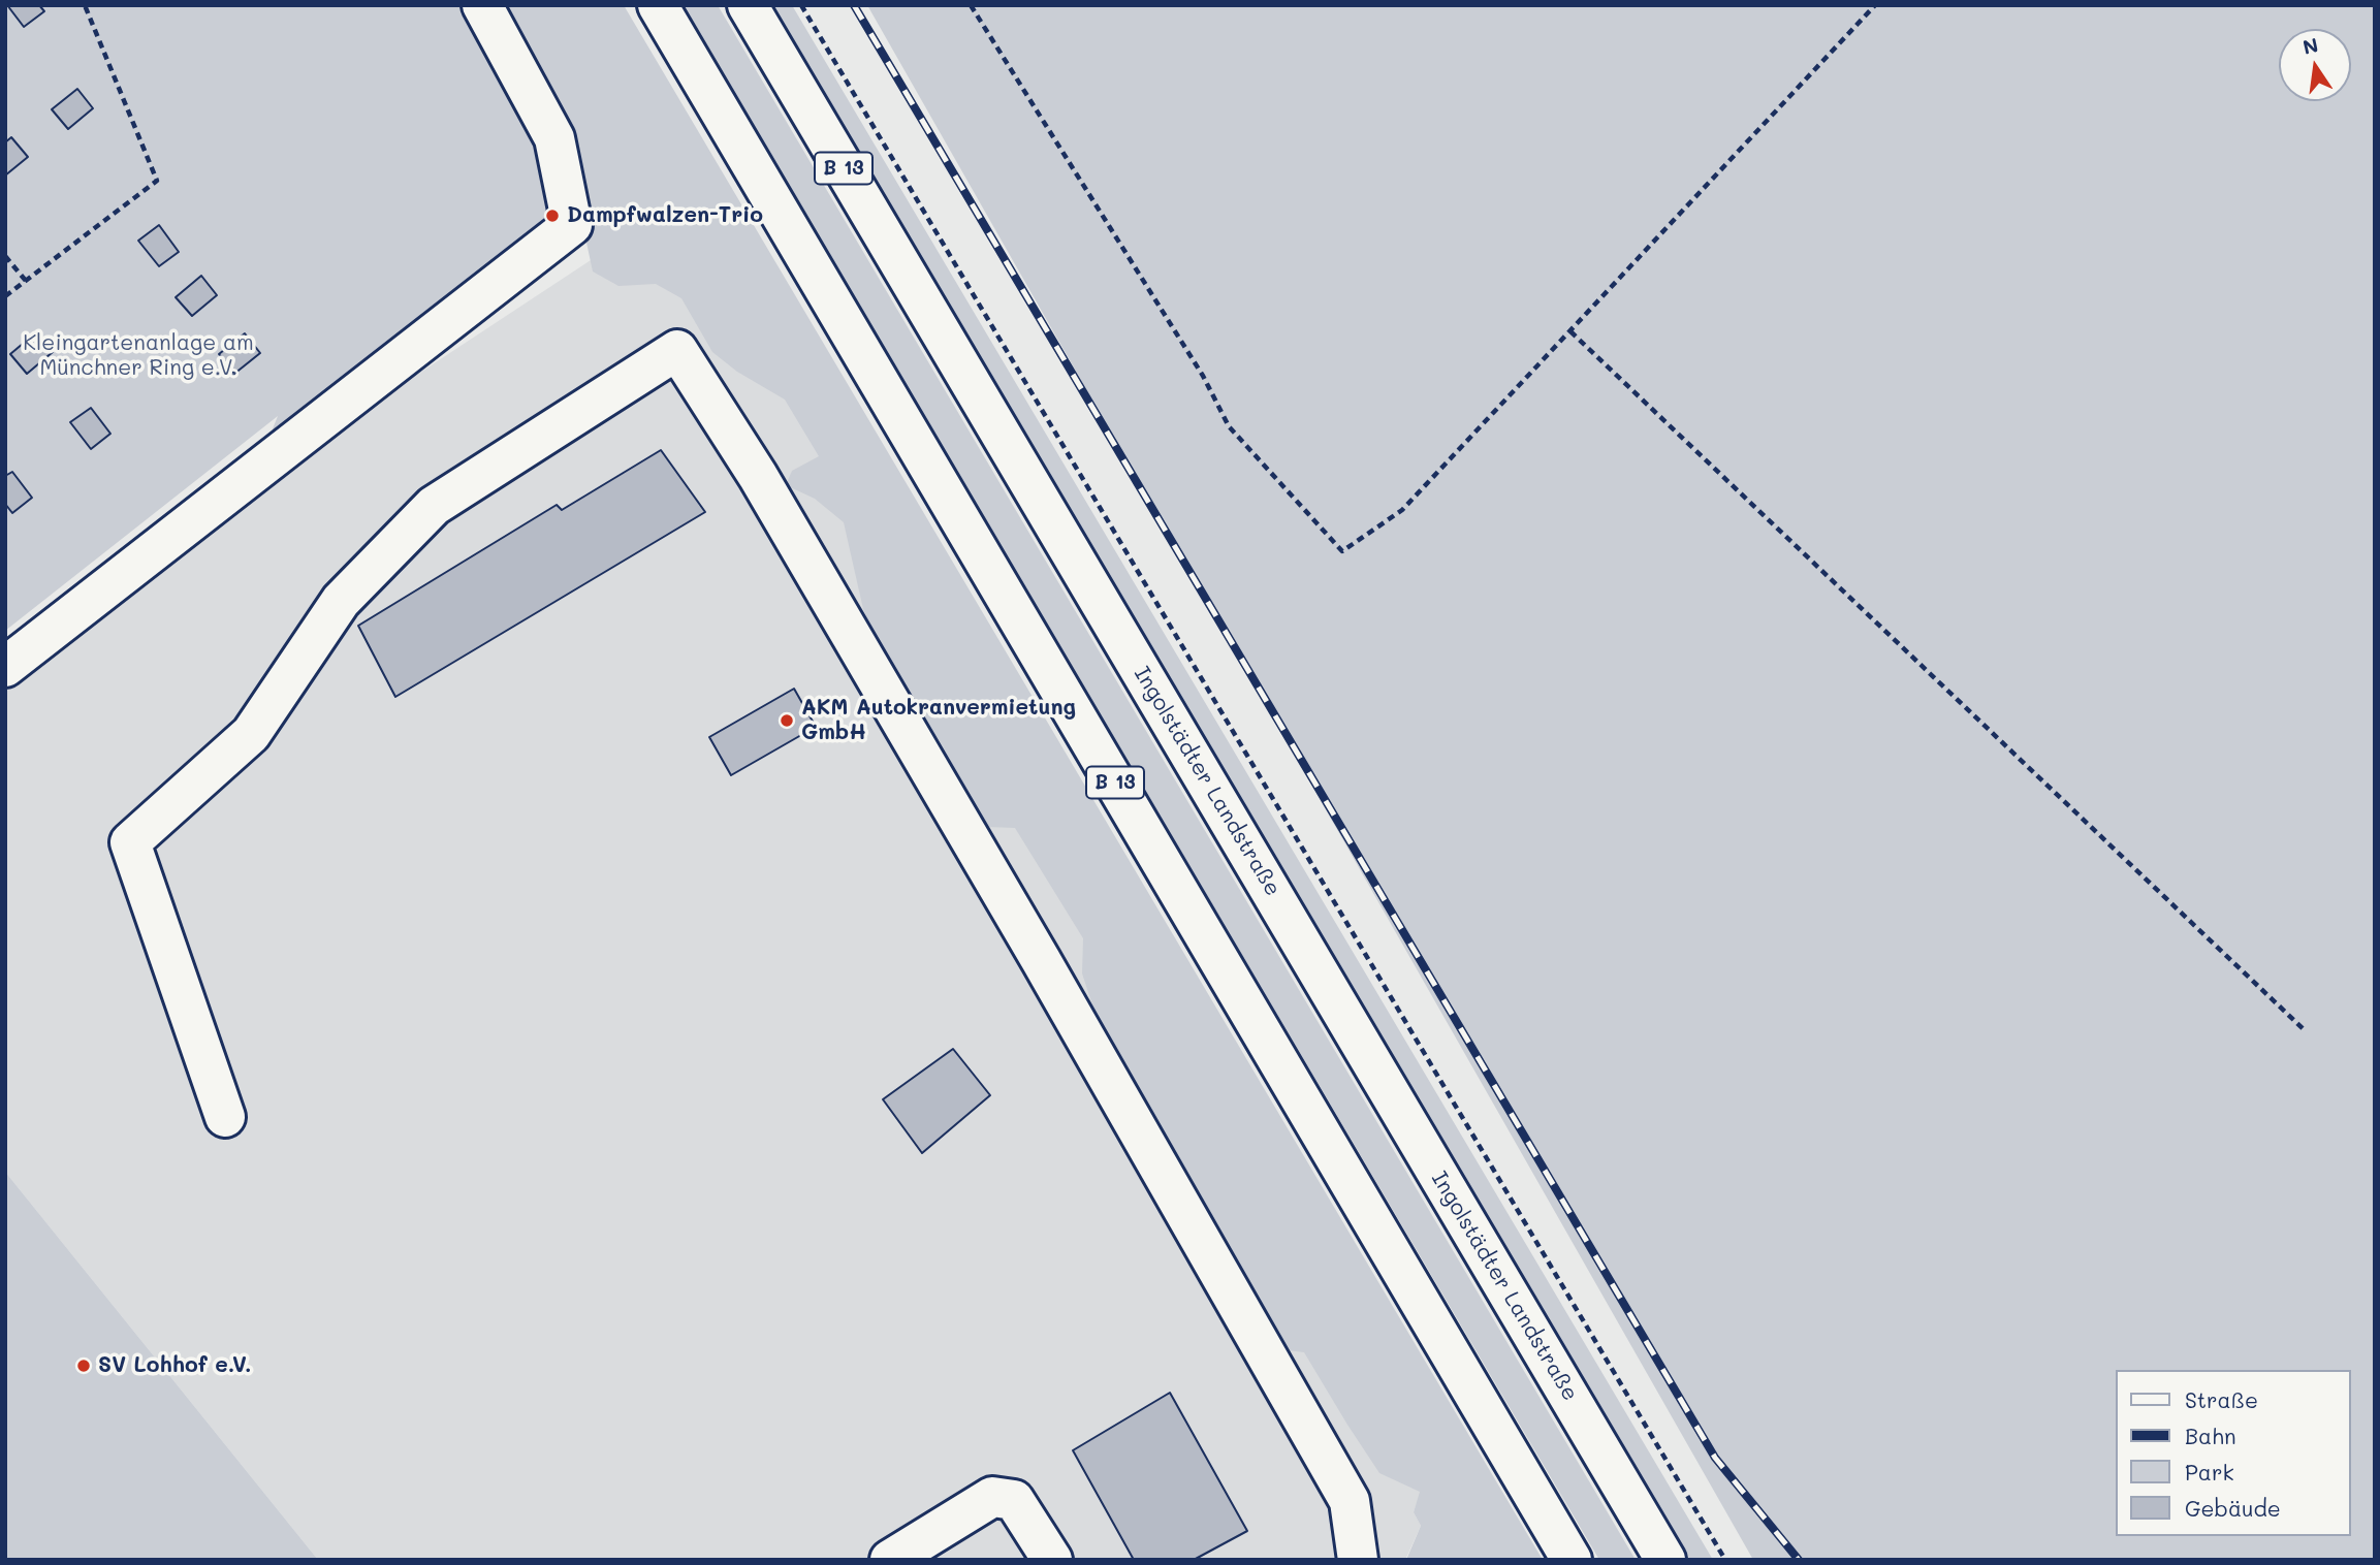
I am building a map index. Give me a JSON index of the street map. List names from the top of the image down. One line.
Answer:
{"streets":{"main road":["B 13","Ingolstädter Landstraße"]},"parks":["Kleingartenanlage am Münchner Ring e.V."],"places":["Dampfwalzen-Trio","AKM Autokranvermietung GmbH","SV Lohhof e.V."],"legend":["Straße","Bahn","Park","Gebäude"],"north":"top"}
